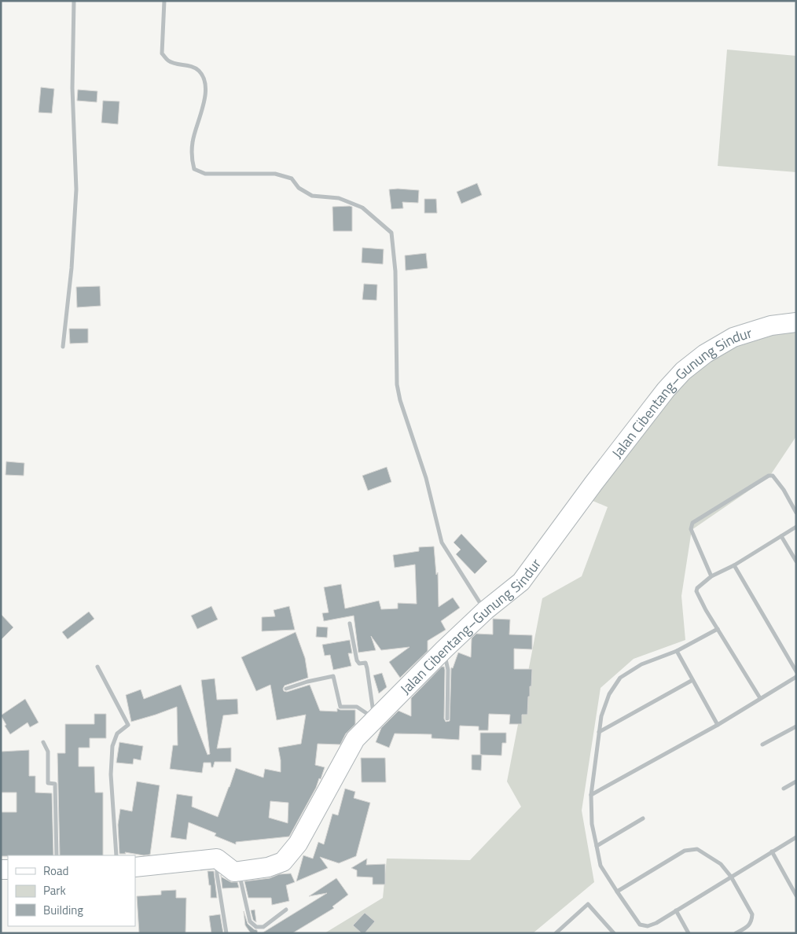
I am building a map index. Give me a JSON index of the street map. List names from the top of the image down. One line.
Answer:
{"streets":{"street":["Jalan Cibentang–Gunung Sindur"]},"legend":["Road","Park","Building"]}
